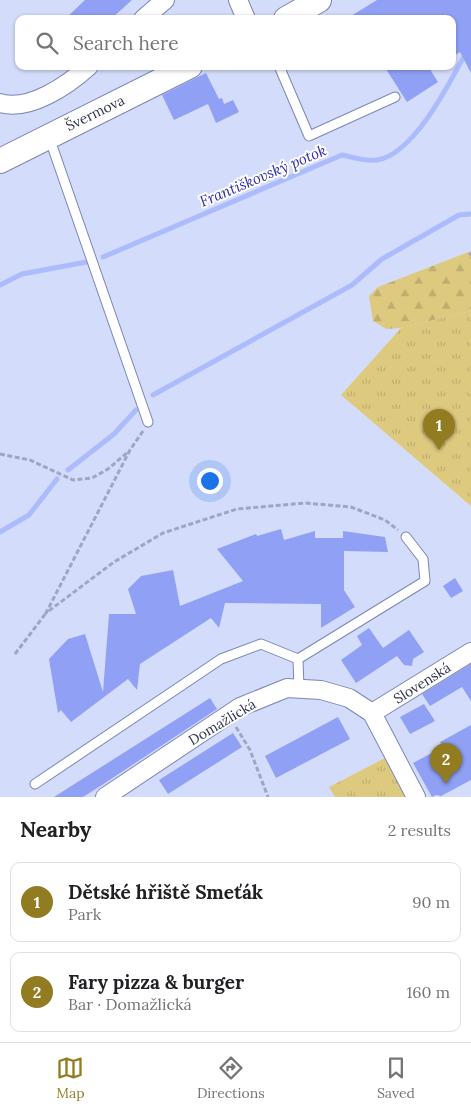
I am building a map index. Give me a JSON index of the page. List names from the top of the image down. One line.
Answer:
{"streets":{"street":["Švermova","Slovenská","Domažlická"]},"crossings":[["Slovenská","Domažlická"]],"water":["Františkovský potok"],"page":{"search":"Search here","pins":["1","2"],"heading":["Nearby","2 results"],"list":[{"mark":"1","name":"Dětské hřiště Smeťák","note":"Park","value":"90 m"},{"mark":"2","name":"Fary pizza & burger","note":"Bar · Domažlická","value":"160 m"}],"nav":["Map","Directions","Saved"]}}
